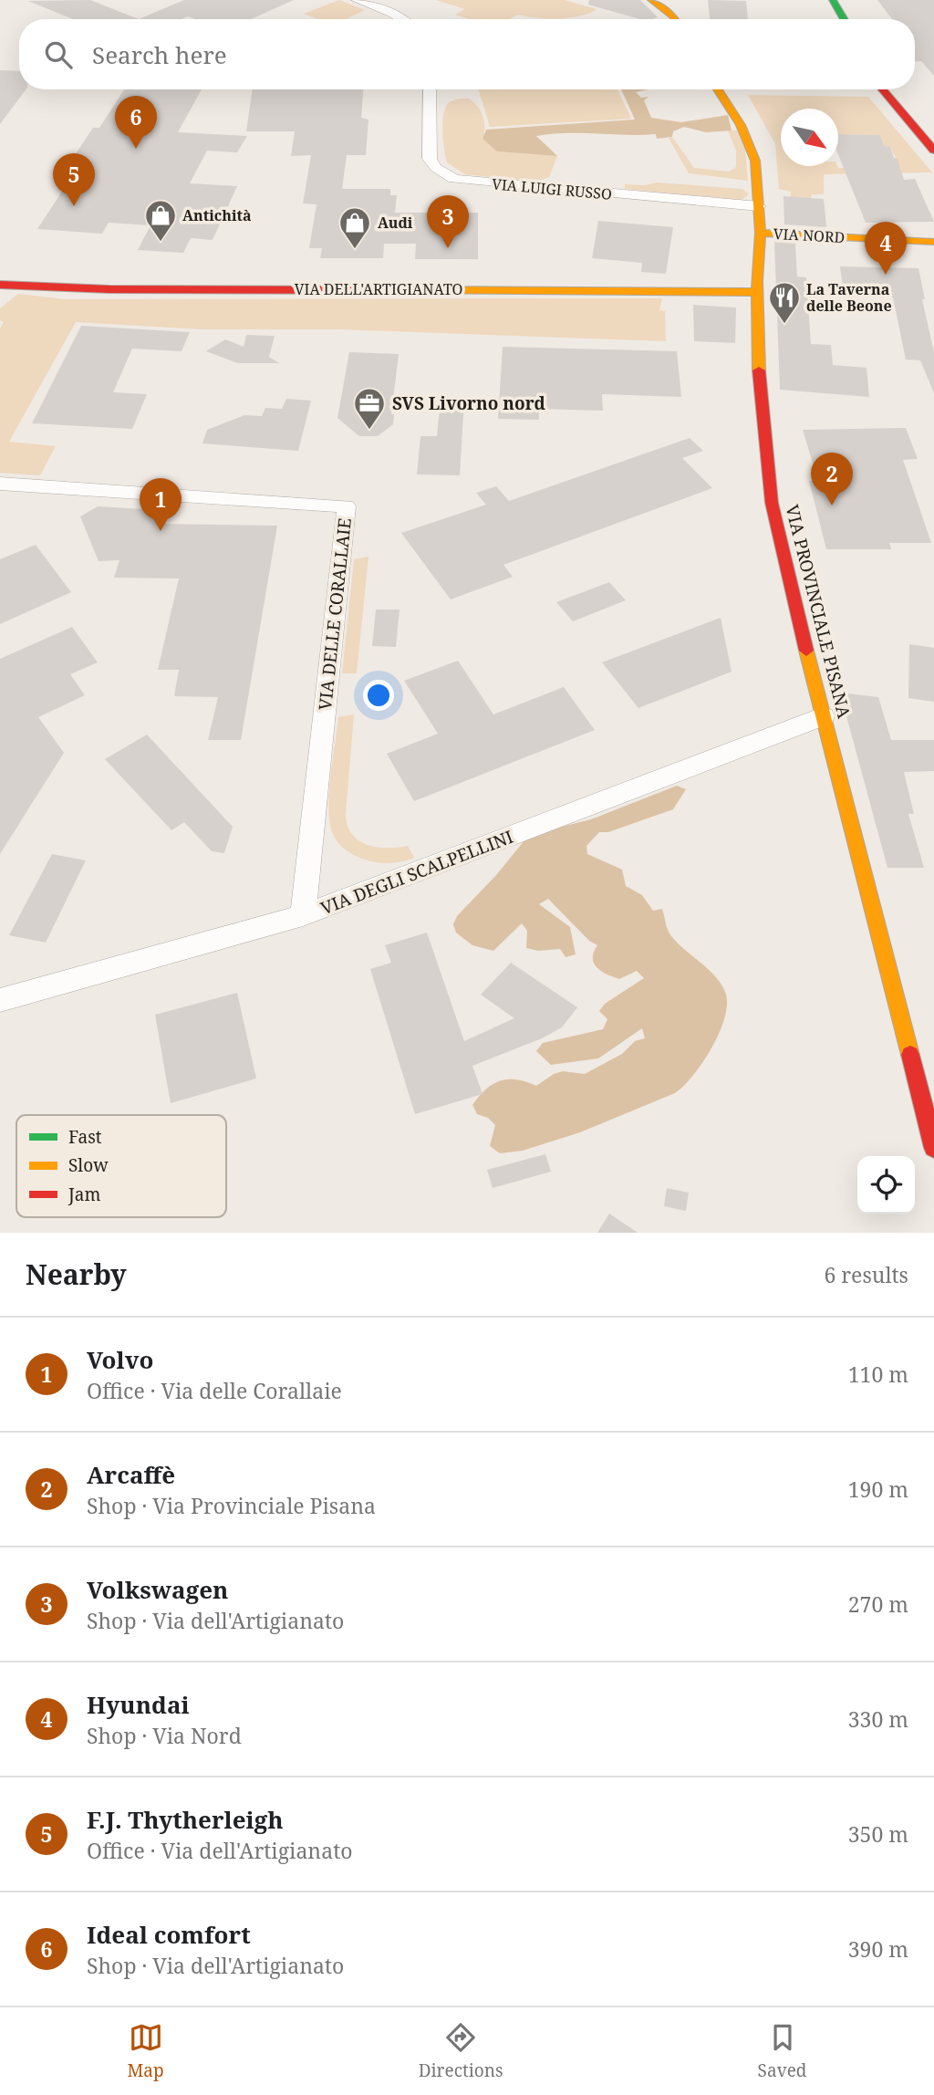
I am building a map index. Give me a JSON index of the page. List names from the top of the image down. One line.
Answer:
{"streets":{"street":["VIA LUIGI RUSSO","VIA NORD","VIA DELL'ARTIGIANATO","VIA PROVINCIALE PISANA","VIA DELLE CORALLAIE","VIA DEGLI SCALPELLINI"]},"crossings":[["VIA LUIGI RUSSO","VIA PROVINCIALE PISANA"],["VIA NORD","VIA PROVINCIALE PISANA"],["VIA DELL'ARTIGIANATO","VIA PROVINCIALE PISANA"],["VIA PROVINCIALE PISANA","VIA DEGLI SCALPELLINI"],["VIA DELLE CORALLAIE","VIA DEGLI SCALPELLINI"]],"places":{"shop":["Antichità","Audi"],"restaurant":["La Taverna delle Beone"],"office":["SVS Livorno nord"]},"legend":["Fast","Slow","Jam"],"north":"bottom right","page":{"search":"Search here","pins":["6","5","3","4","2","1"],"heading":["Nearby","6 results"],"list":[{"mark":"1","name":"Volvo","note":"Office · Via delle Corallaie","value":"110 m"},{"mark":"2","name":"Arcaffè","note":"Shop · Via Provinciale Pisana","value":"190 m"},{"mark":"3","name":"Volkswagen","note":"Shop · Via dell'Artigianato","value":"270 m"},{"mark":"4","name":"Hyundai","note":"Shop · Via Nord","value":"330 m"},{"mark":"5","name":"F.J. Thytherleigh","note":"Office · Via dell'Artigianato","value":"350 m"},{"mark":"6","name":"Ideal comfort","note":"Shop · Via dell'Artigianato","value":"390 m"}],"nav":["Map","Directions","Saved"]}}
